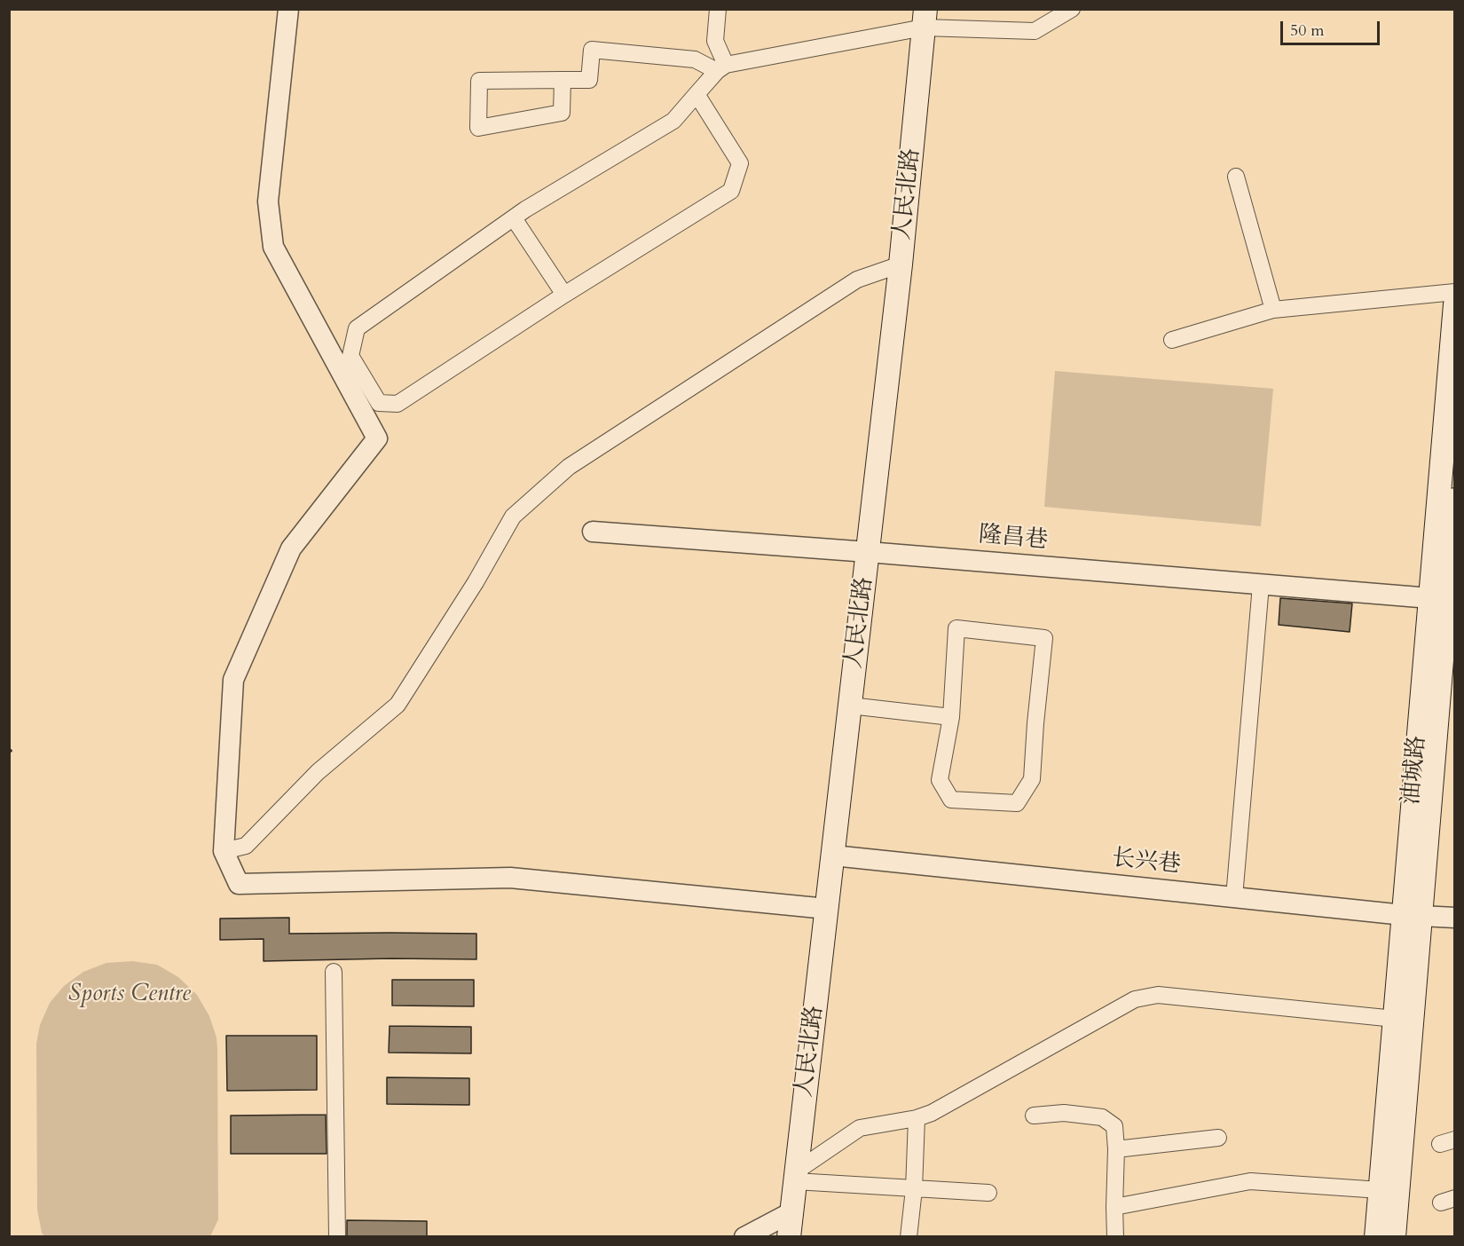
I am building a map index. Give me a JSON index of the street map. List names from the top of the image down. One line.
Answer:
{"streets":{"main road":["人民北路","油城路"],"street":["隆昌巷","长兴巷"]},"crossings":[["人民北路","隆昌巷"],["人民北路","长兴巷"],["隆昌巷","油城路"],["油城路","长兴巷"]],"parks":["Sports Centre"],"scale_bar":"50 m"}
